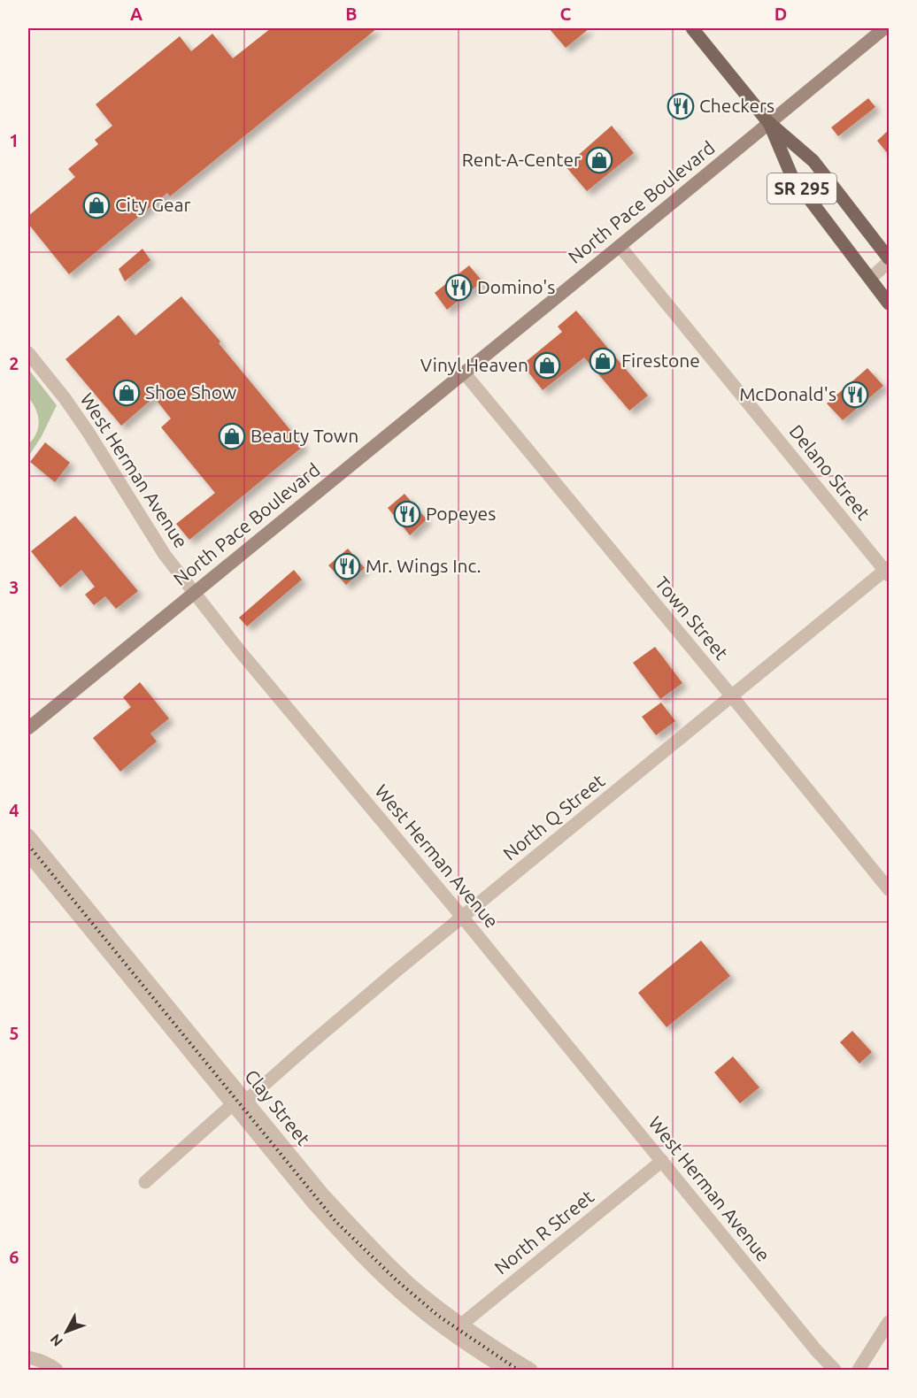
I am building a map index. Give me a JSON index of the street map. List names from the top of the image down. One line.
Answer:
{"streets":{"main road":["SR 295","North Pace Boulevard"],"street":["West Herman Avenue","Delano Street","Town Street","North Q Street","Clay Street","North R Street"]},"crossings":[["SR 295","North Pace Boulevard"],["North Pace Boulevard","West Herman Avenue"],["North Pace Boulevard","Delano Street"],["North Pace Boulevard","Town Street"],["West Herman Avenue","North Q Street"],["West Herman Avenue","North R Street"],["Delano Street","North Q Street"],["Town Street","North Q Street"],["North Q Street","Clay Street"],["Clay Street","North R Street"]],"places":{"restaurant":["Checkers","Domino's","McDonald's","Popeyes","Mr. Wings Inc."],"shop":["Rent-A-Center","City Gear","Firestone","Vinyl Heaven","Shoe Show","Beauty Town"]},"north":"bottom left","grid":{"columns":["A","B","C","D"],"rows":["1","2","3","4","5","6"]}}
